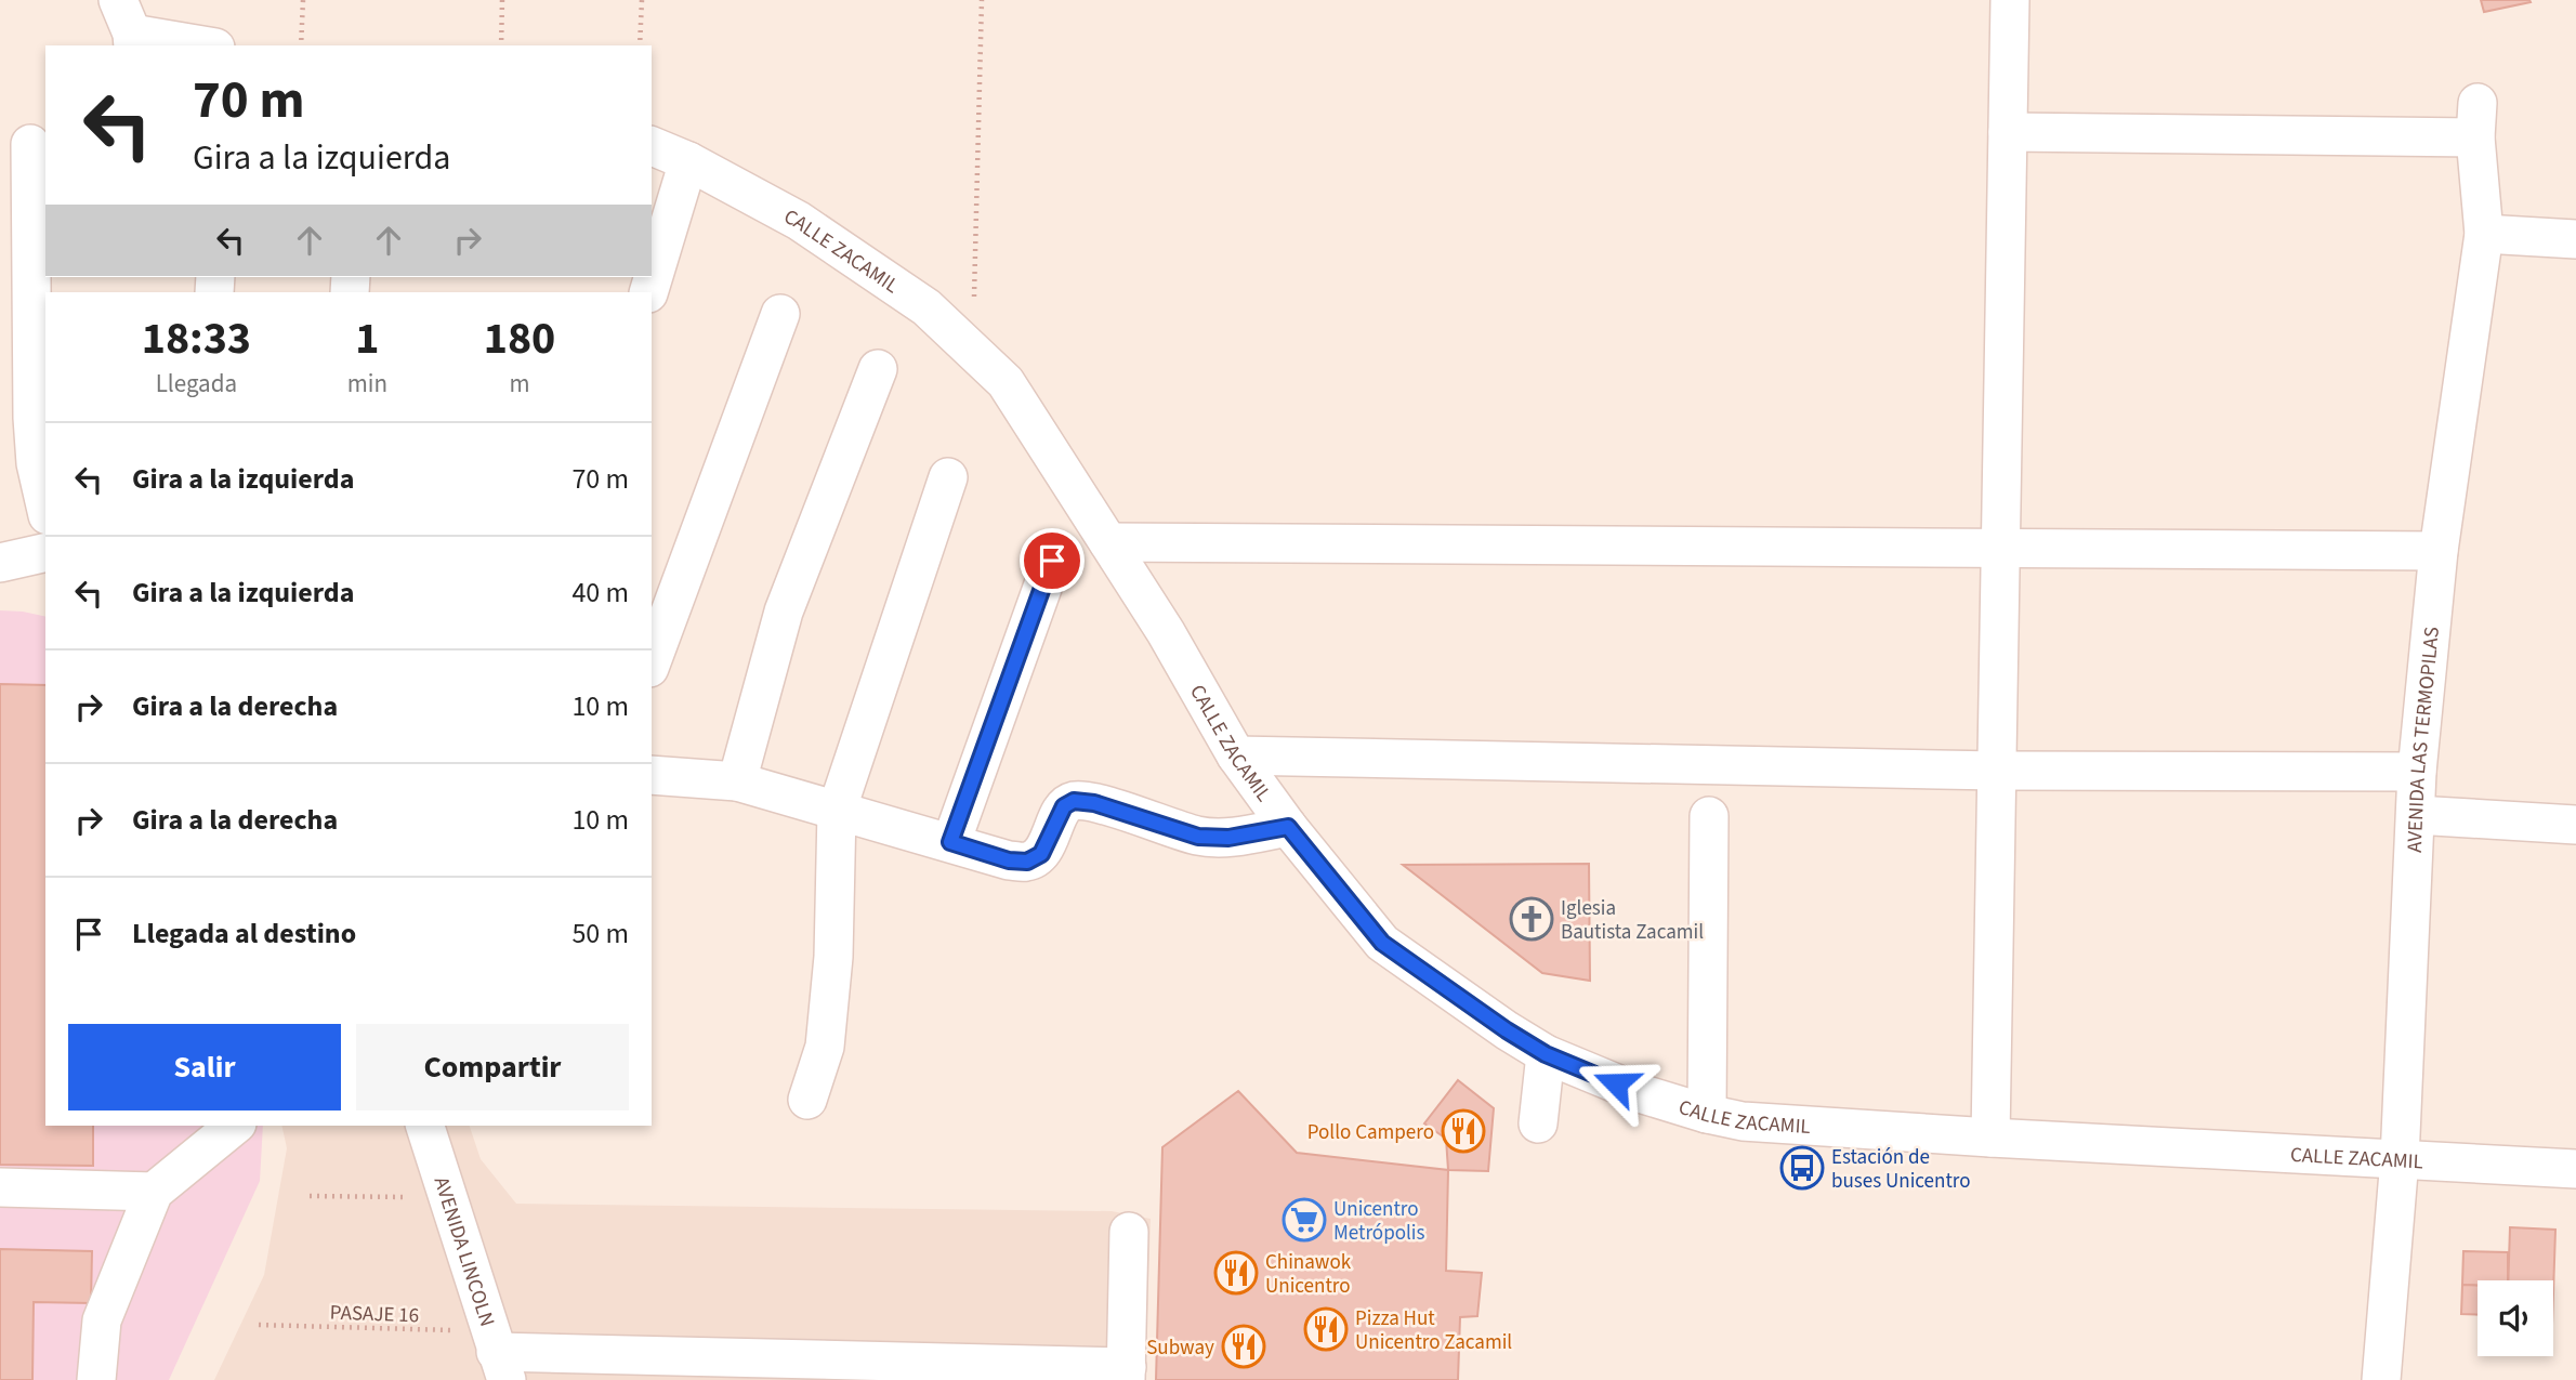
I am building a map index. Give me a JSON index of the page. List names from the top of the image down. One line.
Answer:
{"streets":{"street":["CALLE ZACAMIL","AVENIDA LAS TERMOPILAS","AVENIDA LINCOLN"],"path":["PASAJE 16"]},"crossings":[["CALLE ZACAMIL","AVENIDA LAS TERMOPILAS"],["AVENIDA LINCOLN","PASAJE 16"]],"places":{"church":["Iglesia Bautista Zacamil"],"restaurant":["Pollo Campero","Chinawok Unicentro","Pizza Hut Unicentro Zacamil","Subway"],"bus stop":["Estación de buses Unicentro"],"supermarket":["Unicentro Metrópolis"]},"page":{"turn":["70 m","Gira a la izquierda"],"eta":["18:33","Llegada","1","min","180","m"],"list":[{"name":"Gira a la izquierda","value":"70 m"},{"name":"Gira a la izquierda","value":"40 m"},{"name":"Gira a la derecha","value":"10 m"},{"name":"Gira a la derecha","value":"10 m"},{"name":"Llegada al destino","value":"50 m"}],"buttons":["Salir","Compartir"]}}
